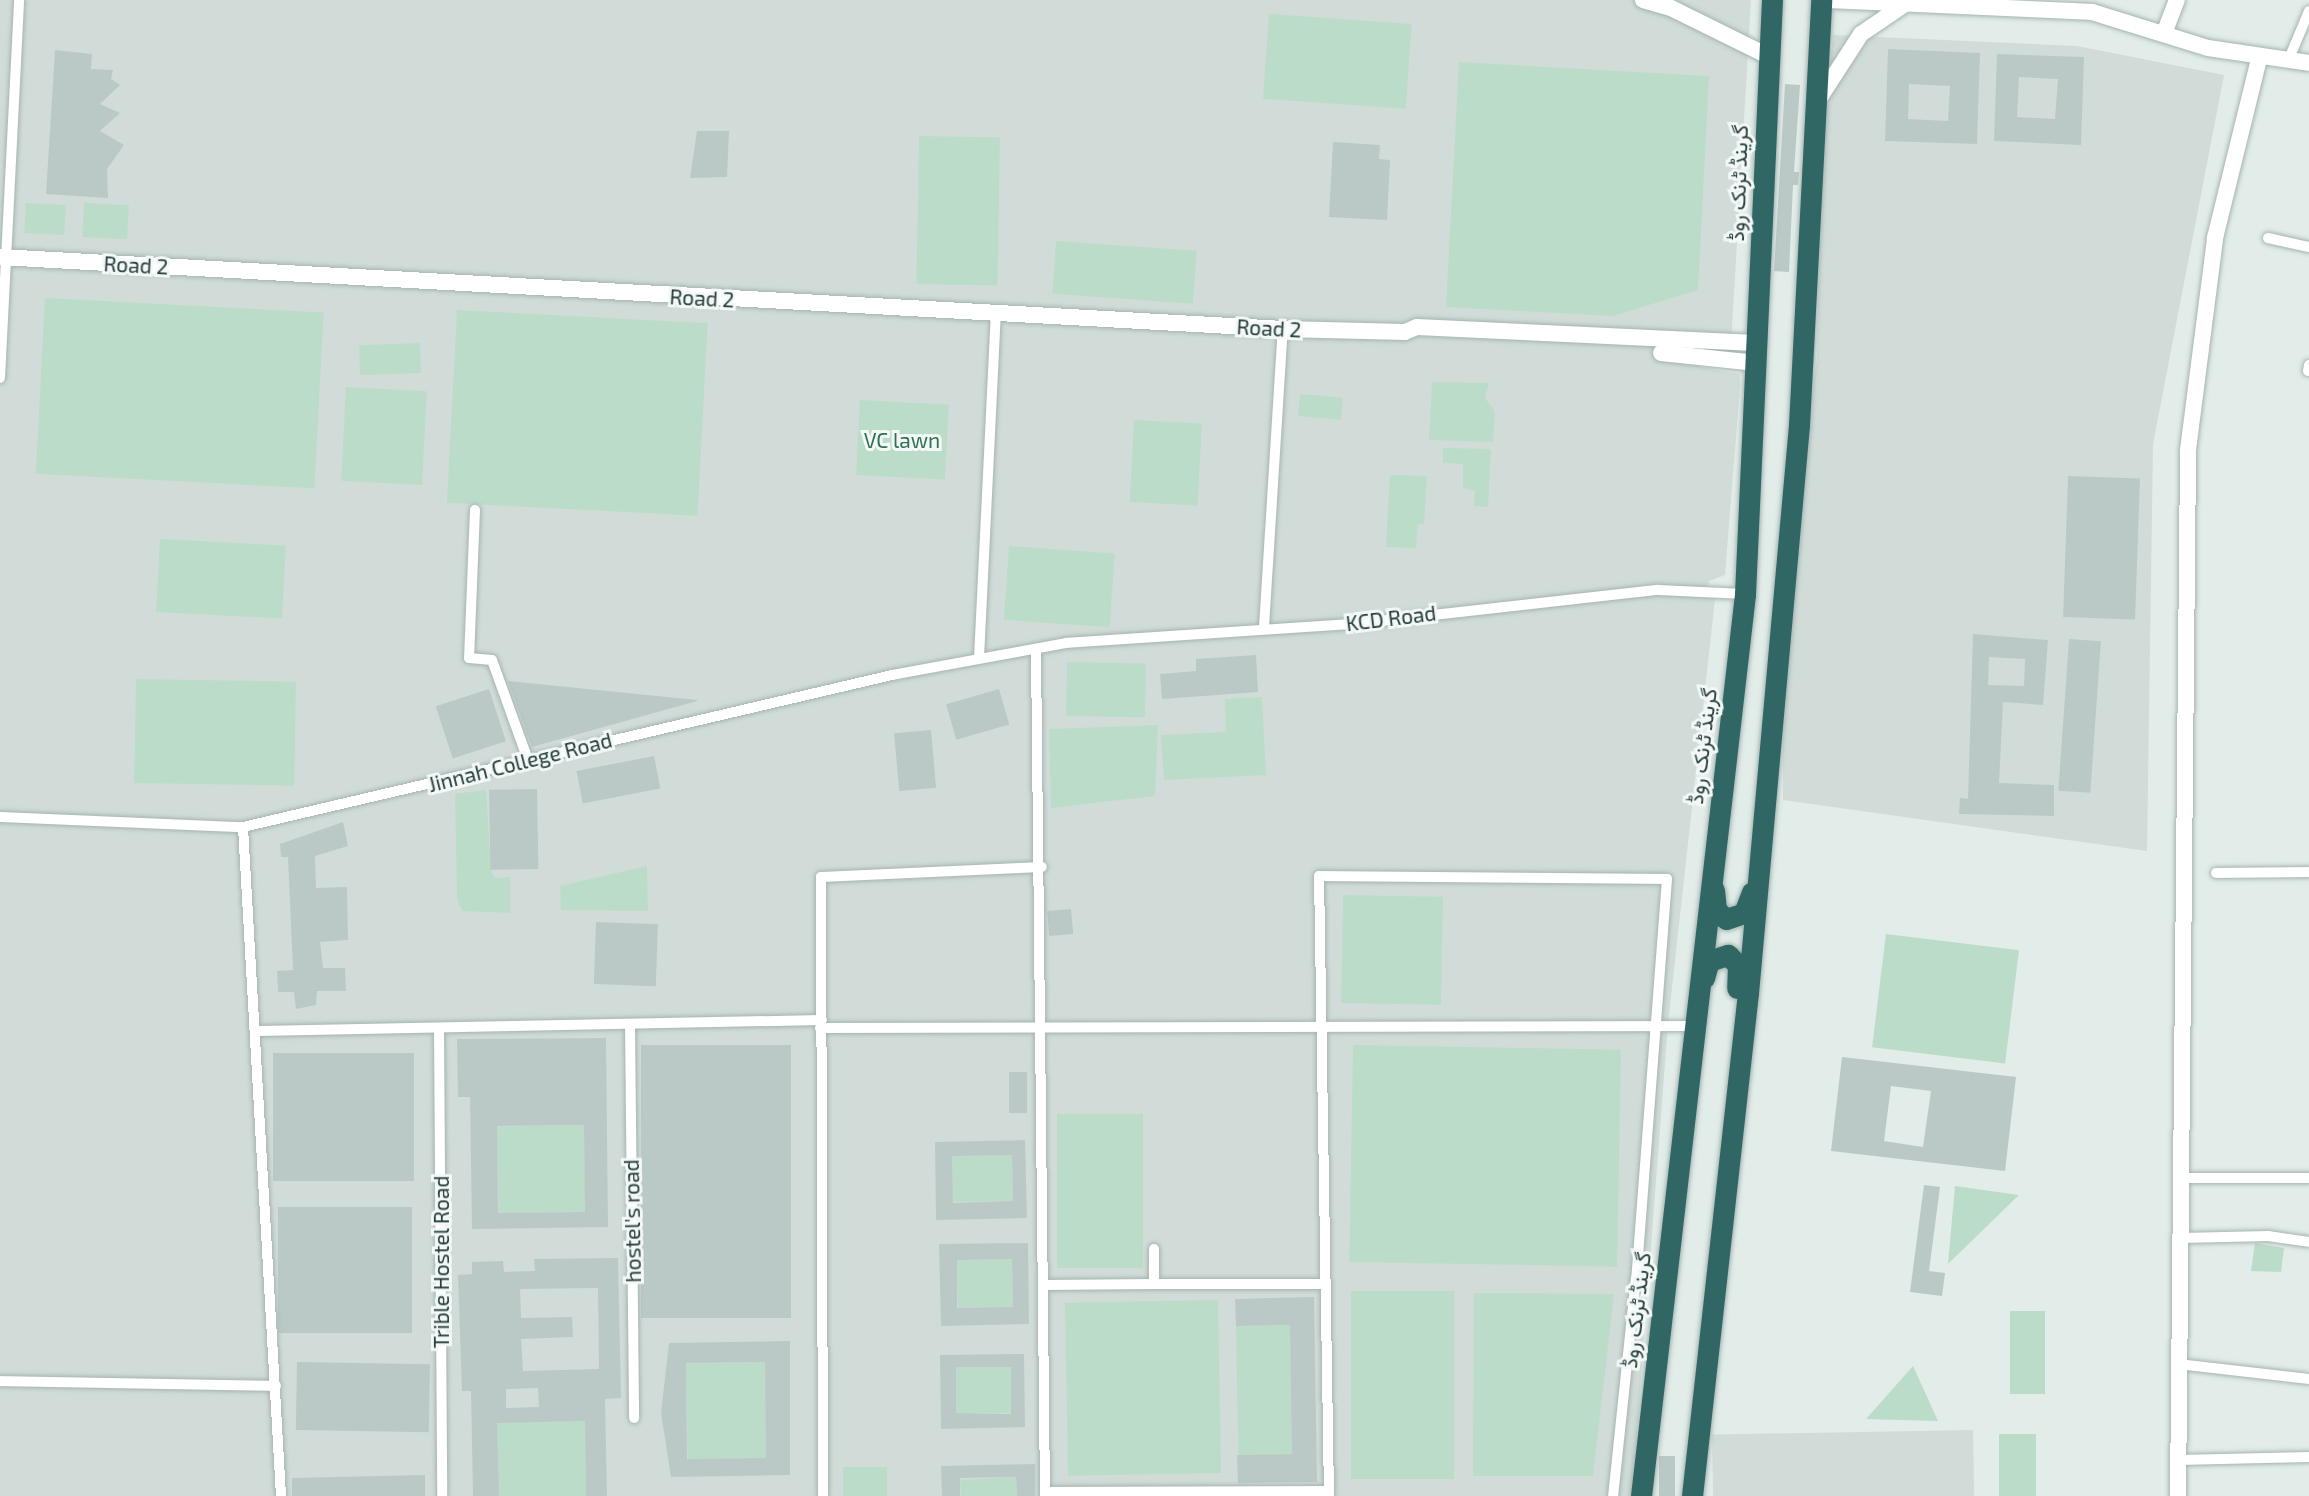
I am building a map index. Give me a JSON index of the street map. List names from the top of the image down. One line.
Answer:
{"streets":{"highway":["گرینڈ ٹرنک روڈ"],"street":["Road 2","KCD Road","Jinnah College Road","hostel's road","Trible Hostel Road"]},"crossings":[["گرینڈ ٹرنک روڈ","Road 2"],["گرینڈ ٹرنک روڈ","KCD Road"],["KCD Road","Jinnah College Road"]],"parks":["VC lawn"]}
